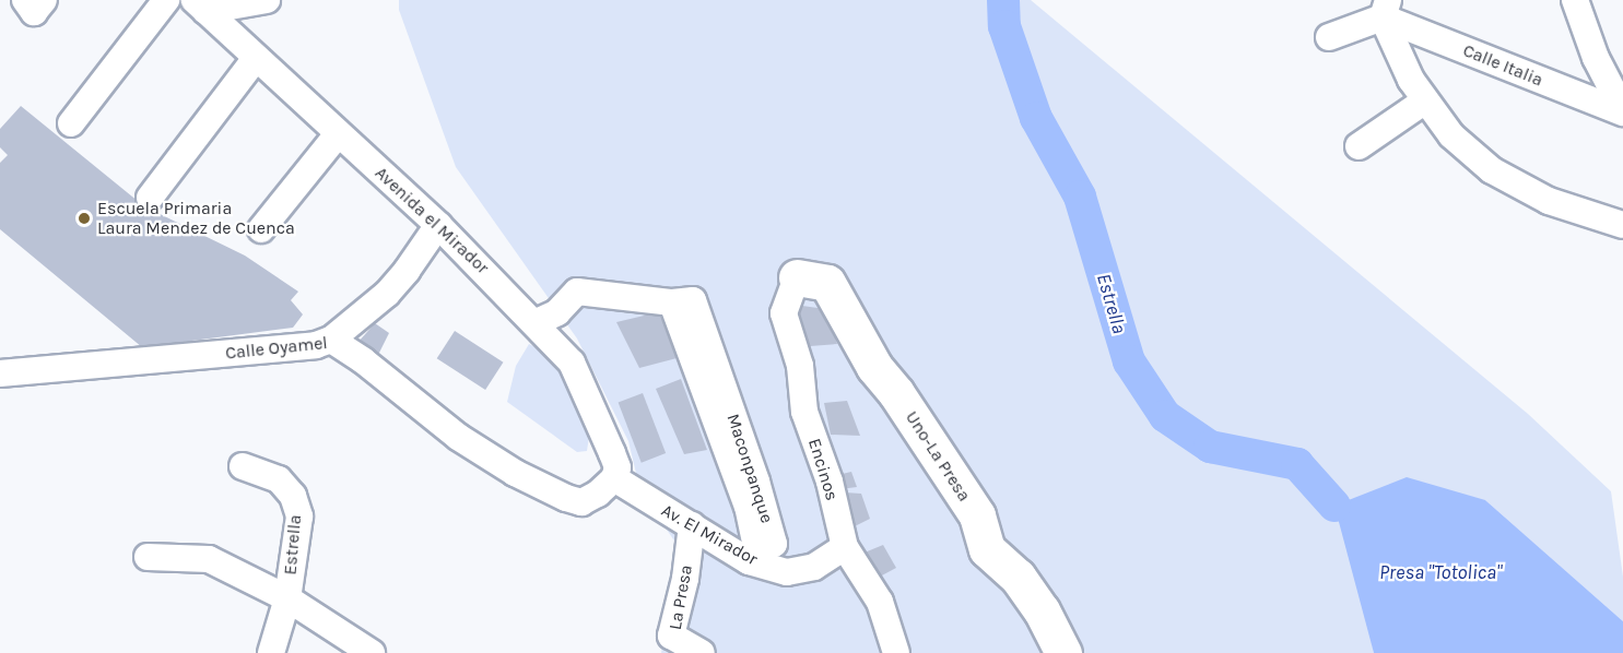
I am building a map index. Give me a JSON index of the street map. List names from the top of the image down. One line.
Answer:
{"streets":{"highway":["Uno-La Presa"],"street":["Calle Italia","Avenida el Mirador","Calle Oyamel","Maconpanque","Encinos","Av. El Mirador","Estrella","La Presa"]},"crossings":[["Avenida el Mirador","Calle Oyamel"],["Avenida el Mirador","Av. El Mirador"],["Calle Oyamel","Av. El Mirador"],["Uno-La Presa","Encinos"],["Encinos","Av. El Mirador"],["Av. El Mirador","La Presa"]],"water":["Estrella","Presa \"Totolica\""],"places":["Escuela Primaria Laura Mendez de Cuenca"]}
